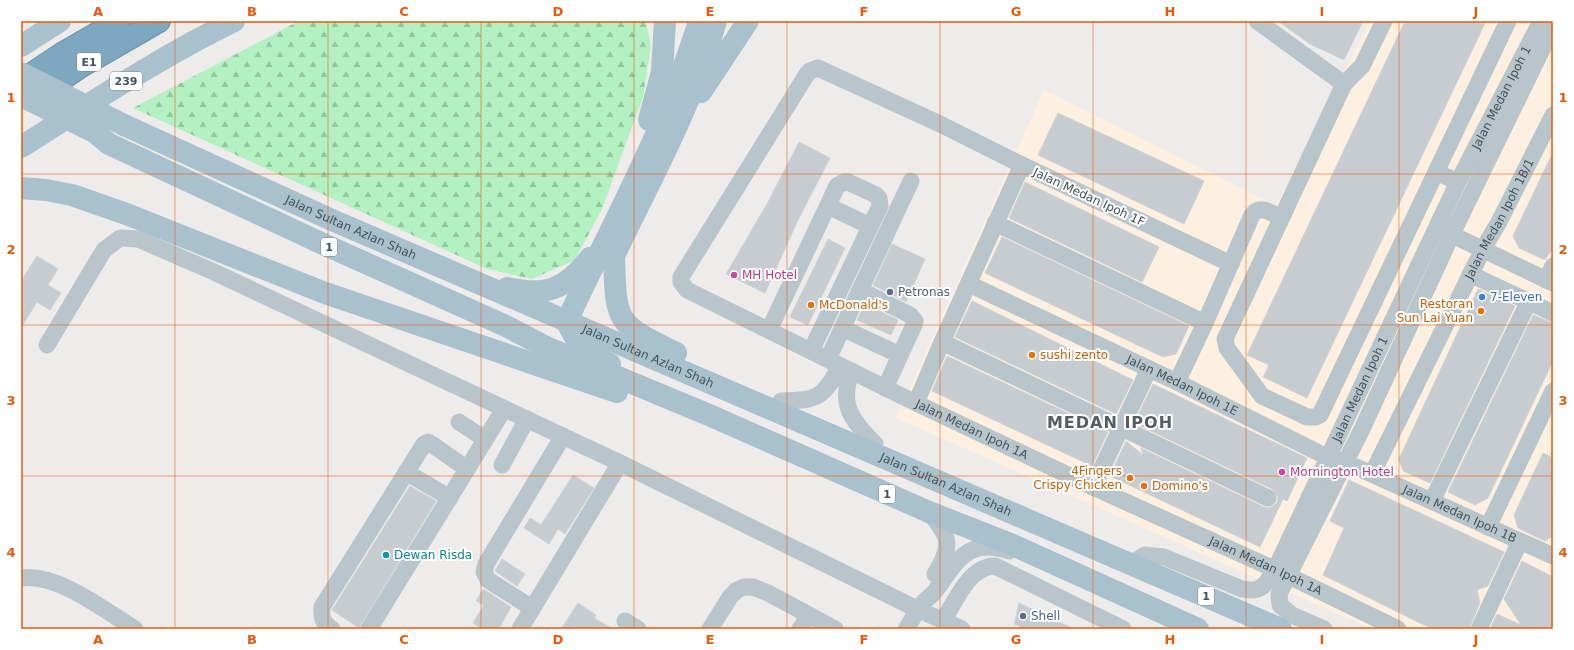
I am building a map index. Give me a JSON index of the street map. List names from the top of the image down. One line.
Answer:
{"streets":{"highway":["E1"],"main road":["239","Jalan Sultan Azlan Shah","1"],"street":["Jalan Medan Ipoh 1","Jalan Medan Ipoh 1F","Jalan Medan Ipoh 1B/1","Jalan Medan Ipoh 1E","Jalan Medan Ipoh 1A","Jalan Medan Ipoh 1B"]},"crossings":[["E1","Jalan Sultan Azlan Shah"],["Jalan Medan Ipoh 1","Jalan Sultan Azlan Shah"],["Jalan Medan Ipoh 1","Jalan Medan Ipoh 1E"],["Jalan Medan Ipoh 1","Jalan Medan Ipoh 1A"],["Jalan Medan Ipoh 1","Jalan Medan Ipoh 1B"],["Jalan Medan Ipoh 1F","Jalan Medan Ipoh 1E"],["Jalan Medan Ipoh 1F","Jalan Medan Ipoh 1A"],["Jalan Medan Ipoh 1B/1","Jalan Medan Ipoh 1B"]],"districts":["MEDAN IPOH"],"places":["MH Hotel","Petronas","7-Eleven","McDonald's","Restoran Sun Lai Yuan","sushi zento","Mornington Hotel","4Fingers Crispy Chicken","Domino's","Dewan Risda","Shell"],"grid":{"columns":["A","B","C","D","E","F","G","H","I","J"],"rows":["1","2","3","4"]}}
